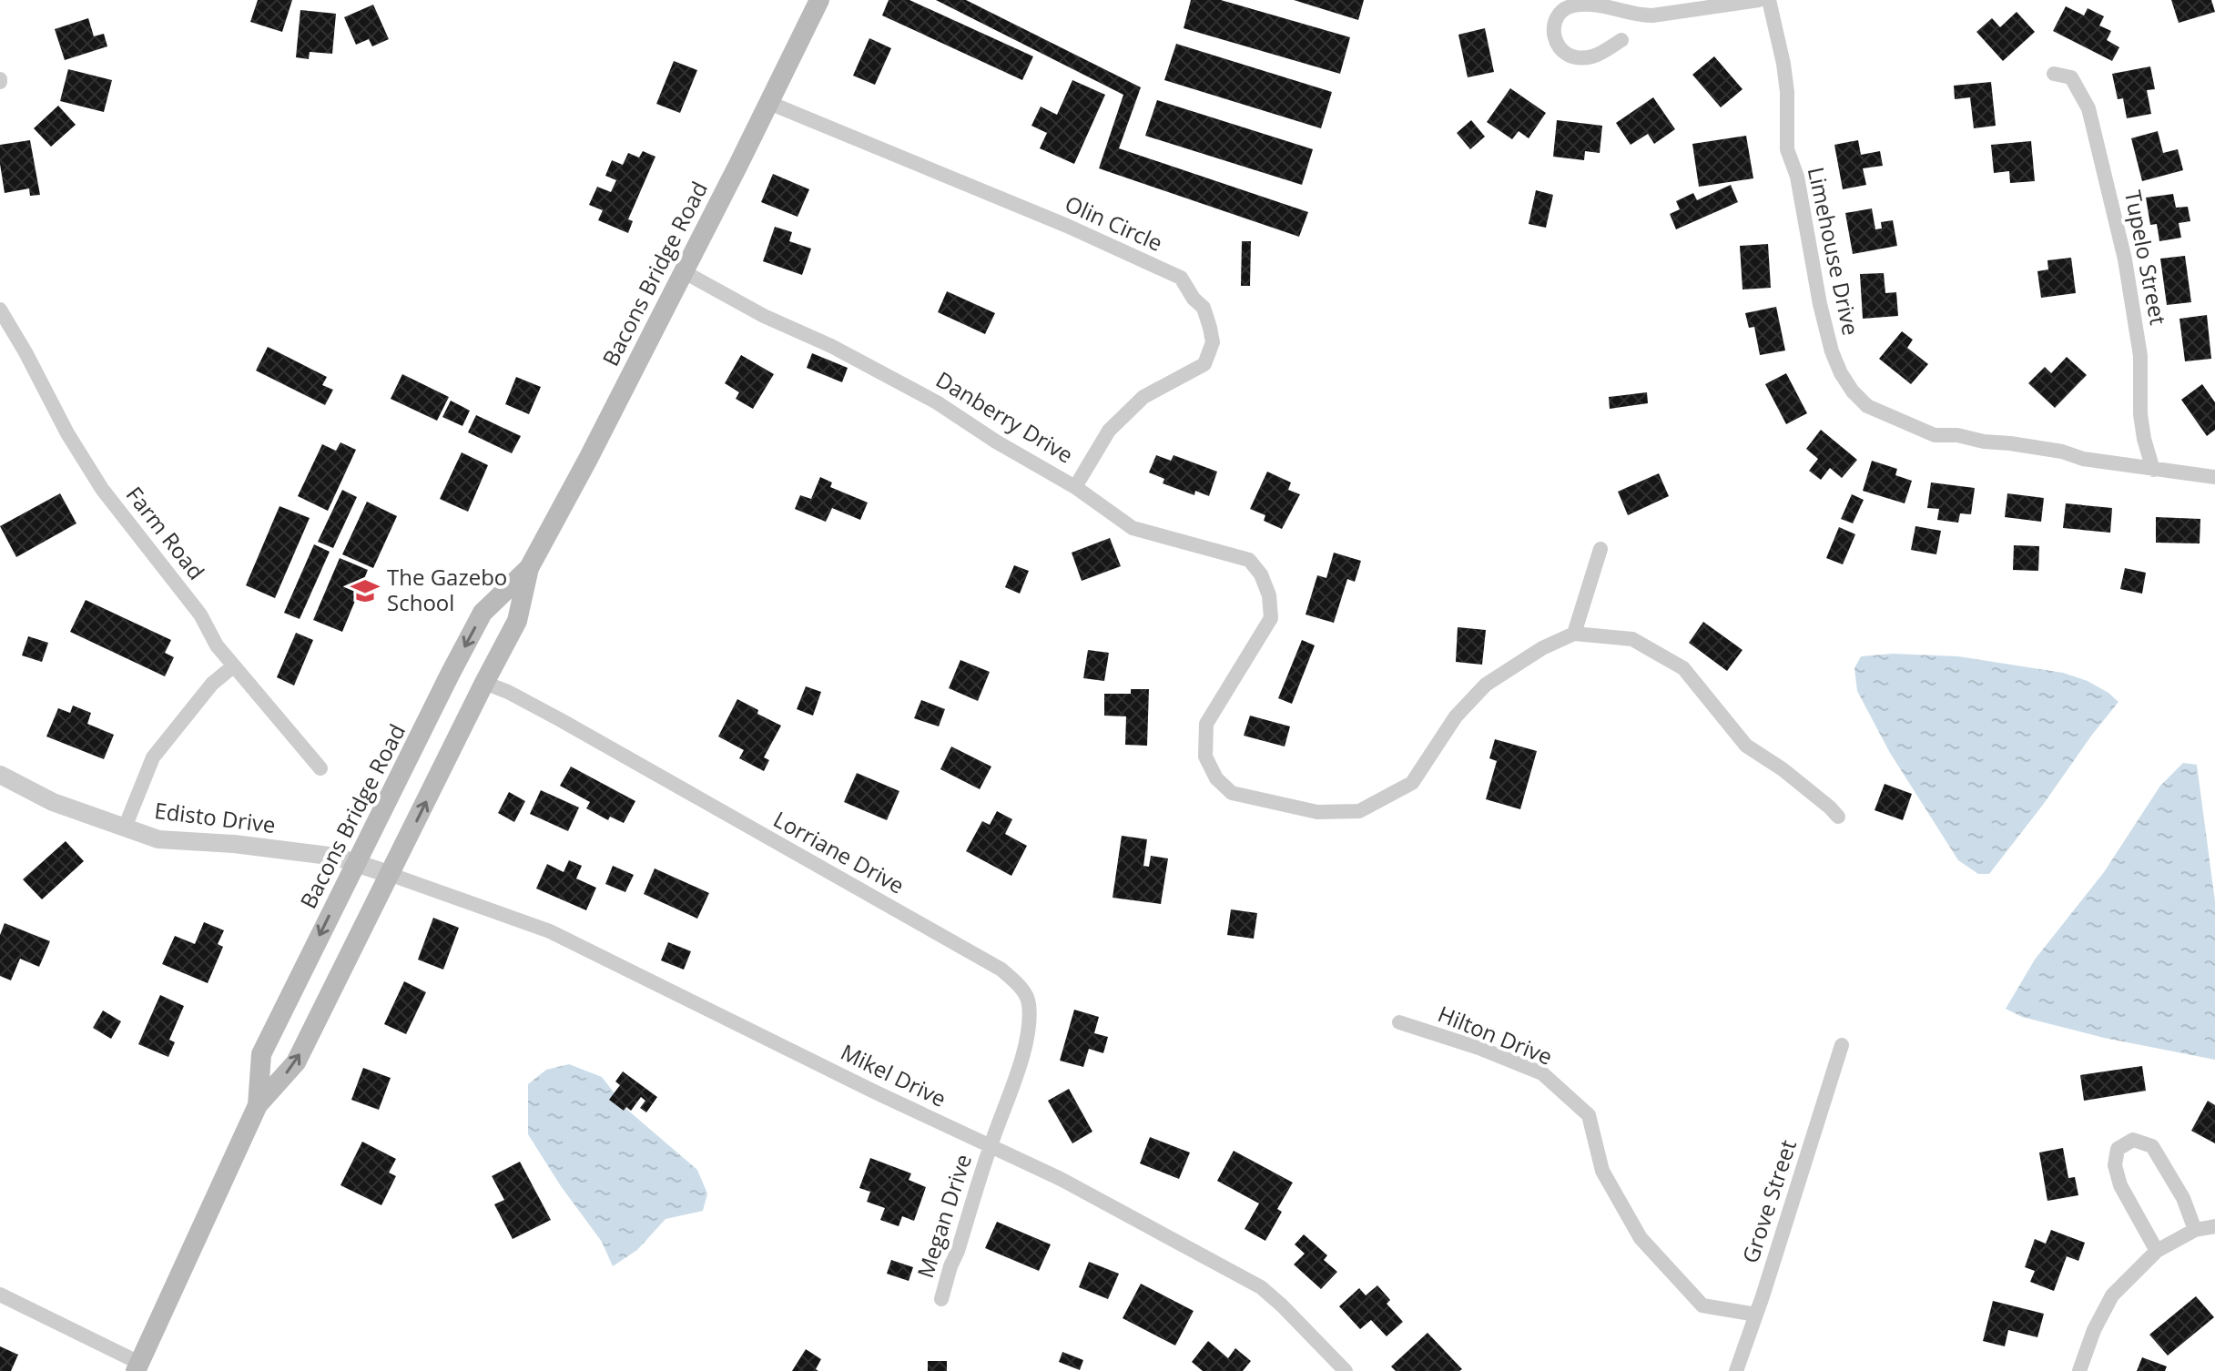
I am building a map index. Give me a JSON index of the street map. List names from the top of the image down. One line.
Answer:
{"streets":{"main road":["Bacons Bridge Road"],"street":["Olin Circle","Limehouse Drive","Tupelo Street","Danberry Drive","Farm Road","Edisto Drive","Lorriane Drive","Hilton Drive","Mikel Drive","Grove Street","Megan Drive"]},"crossings":[["Olin Circle","Bacons Bridge Road"],["Olin Circle","Danberry Drive"],["Limehouse Drive","Tupelo Street"],["Bacons Bridge Road","Danberry Drive"],["Bacons Bridge Road","Edisto Drive"],["Bacons Bridge Road","Lorriane Drive"],["Bacons Bridge Road","Mikel Drive"],["Edisto Drive","Mikel Drive"],["Lorriane Drive","Mikel Drive"],["Lorriane Drive","Megan Drive"],["Hilton Drive","Grove Street"],["Mikel Drive","Megan Drive"]],"places":{"school or university":["The Gazebo School"]}}
